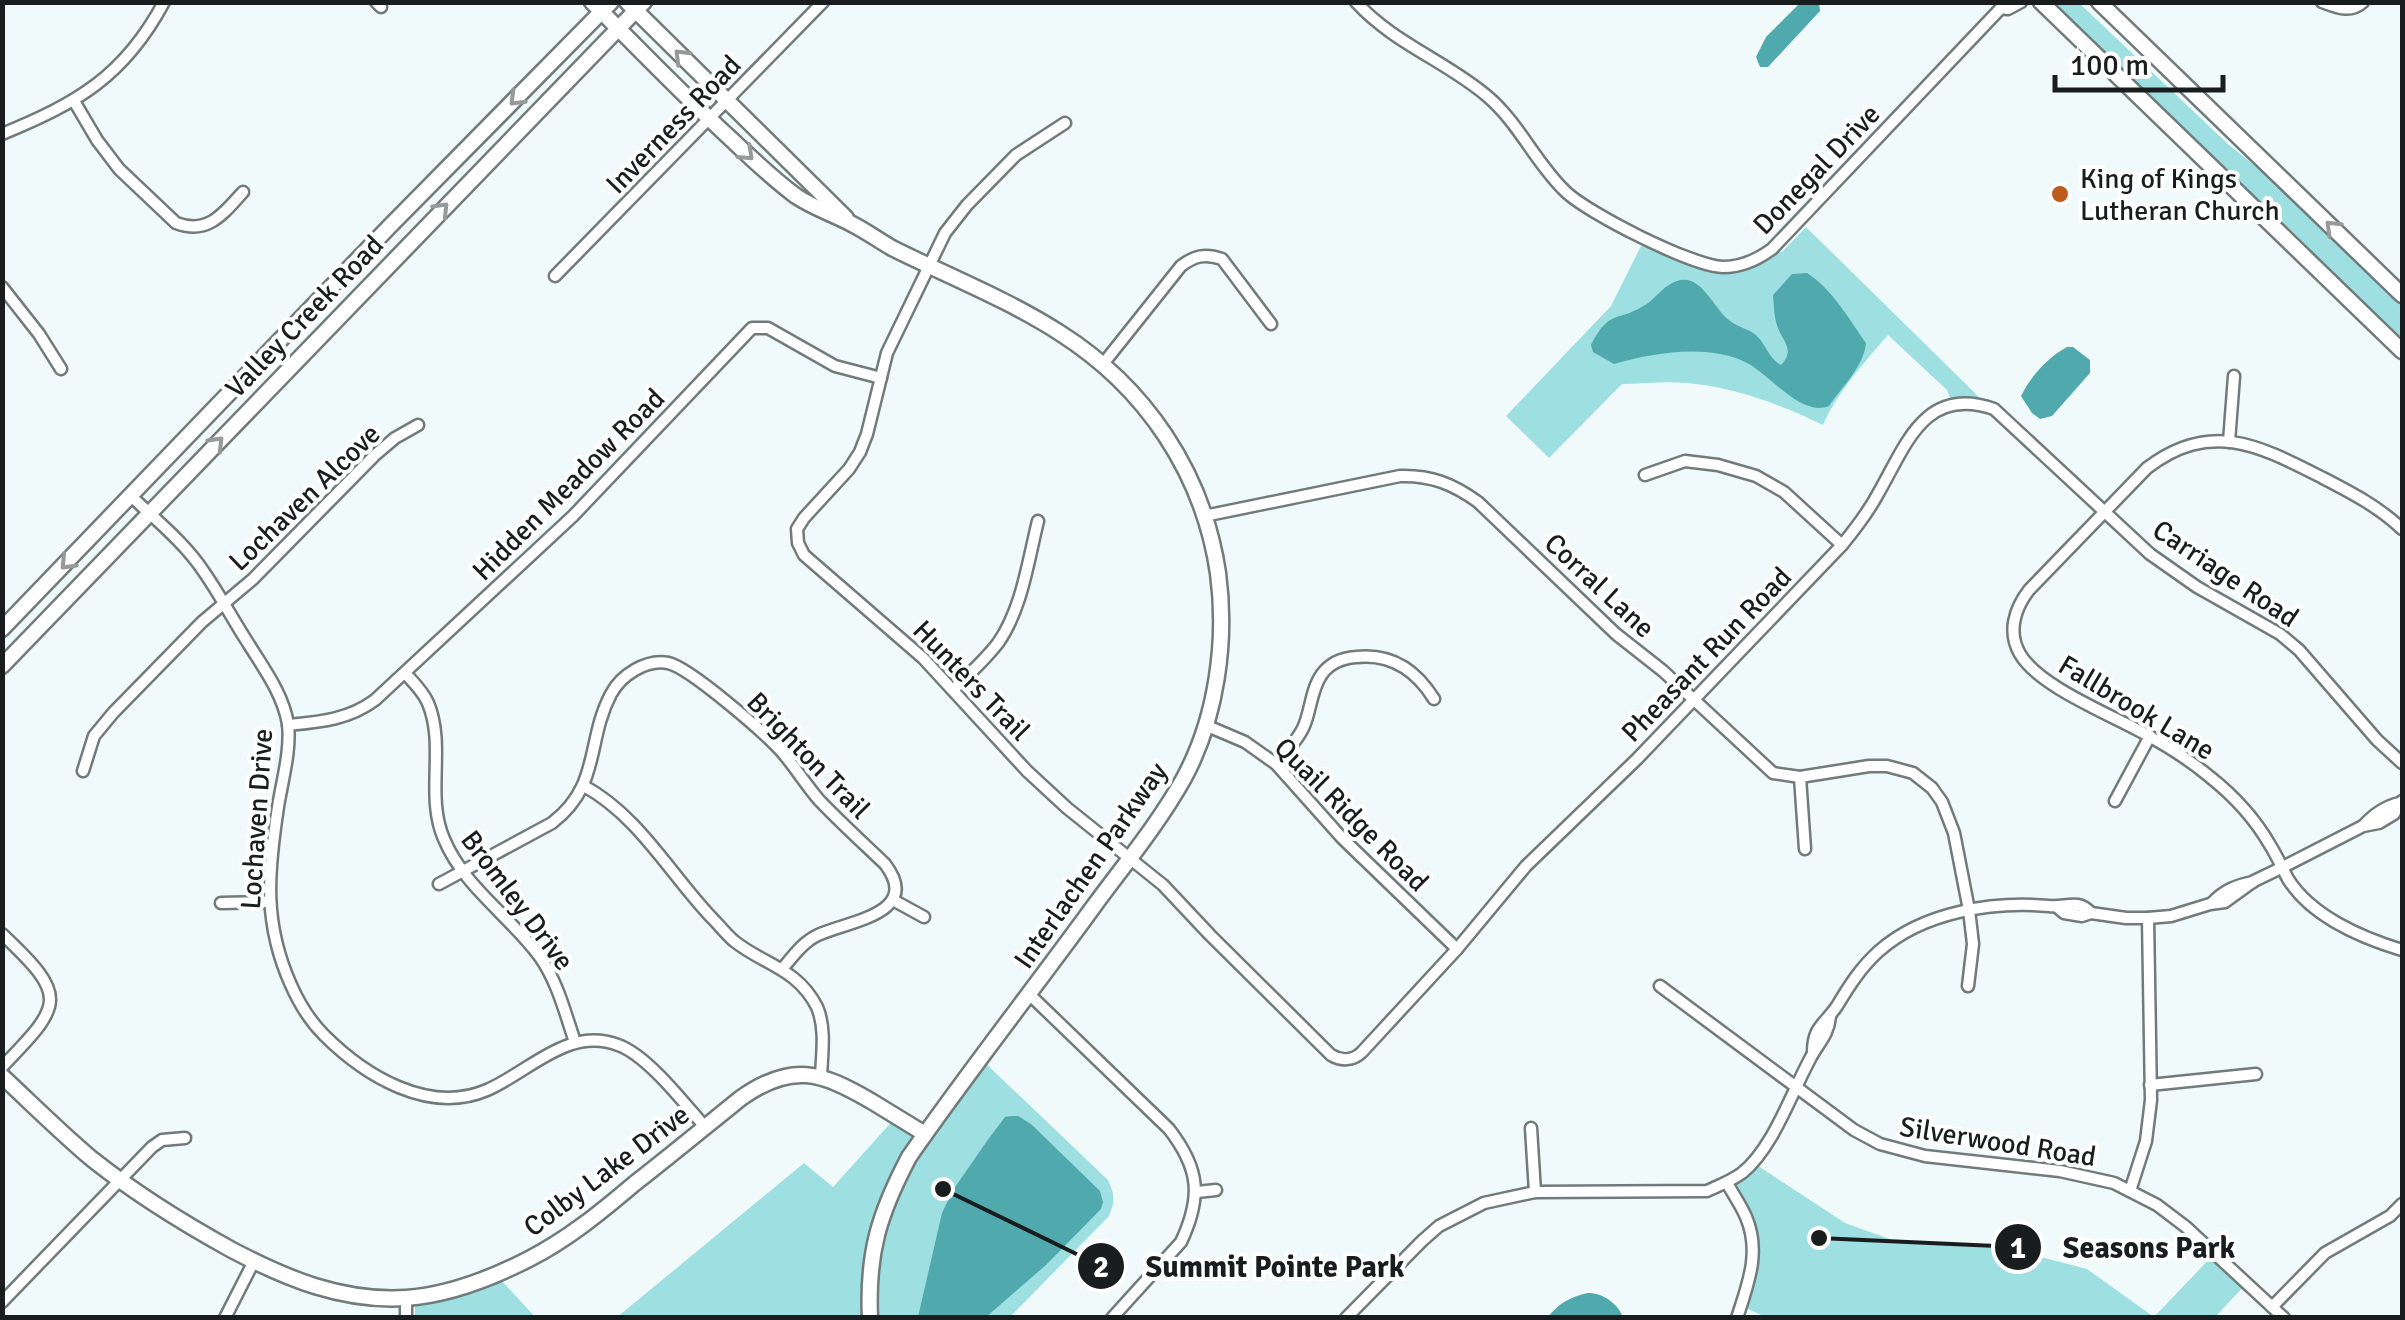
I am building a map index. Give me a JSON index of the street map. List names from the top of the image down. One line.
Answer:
{"streets":{"street":["Inverness Road","Donegal Drive","Valley Creek Road","Hidden Meadow Road","Lochaven Alcove","Carriage Road","Corral Lane","Pheasant Run Road","Hunters Trail","Fallbrook Lane","Brighton Trail","Quail Ridge Road","Lochaven Drive","Interlachen Parkway","Bromley Drive","Silverwood Road","Colby Lake Drive"]},"crossings":[["Inverness Road","Interlachen Parkway"],["Valley Creek Road","Lochaven Drive"],["Valley Creek Road","Interlachen Parkway"],["Hidden Meadow Road","Hunters Trail"],["Hidden Meadow Road","Lochaven Drive"],["Hidden Meadow Road","Bromley Drive"],["Lochaven Alcove","Lochaven Drive"],["Carriage Road","Pheasant Run Road"],["Carriage Road","Fallbrook Lane"],["Corral Lane","Pheasant Run Road"],["Corral Lane","Interlachen Parkway"],["Pheasant Run Road","Hunters Trail"],["Pheasant Run Road","Fallbrook Lane"],["Pheasant Run Road","Quail Ridge Road"],["Hunters Trail","Interlachen Parkway"],["Brighton Trail","Bromley Drive"],["Quail Ridge Road","Interlachen Parkway"],["Lochaven Drive","Bromley Drive"]],"places":["King of Kings Lutheran Church","Summit Pointe Park","Seasons Park"],"scale_bar":"100 m"}
